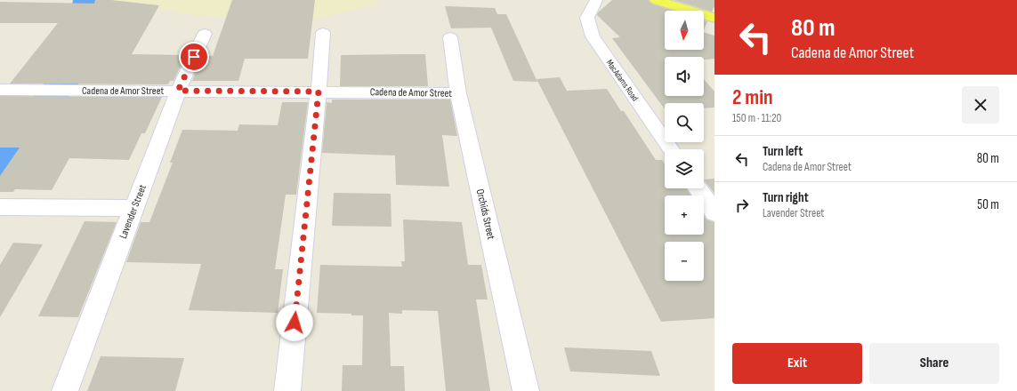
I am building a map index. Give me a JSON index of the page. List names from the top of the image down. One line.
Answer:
{"streets":{"street":["MacAdams Road","Cadena de Amor Street","Lavender Street","Orchids Street"]},"crossings":[["Cadena de Amor Street","Lavender Street"],["Cadena de Amor Street","Orchids Street"]],"north":"bottom","page":{"turn":["80 m","Cadena de Amor Street"],"map_buttons":["+","−"],"heading":["2 min","150 m · 11:20"],"list":[{"name":"Turn left","note":"Cadena de Amor Street","value":"80 m"},{"name":"Turn right","note":"Lavender Street","value":"50 m"}],"buttons":["Exit","Share"]}}
